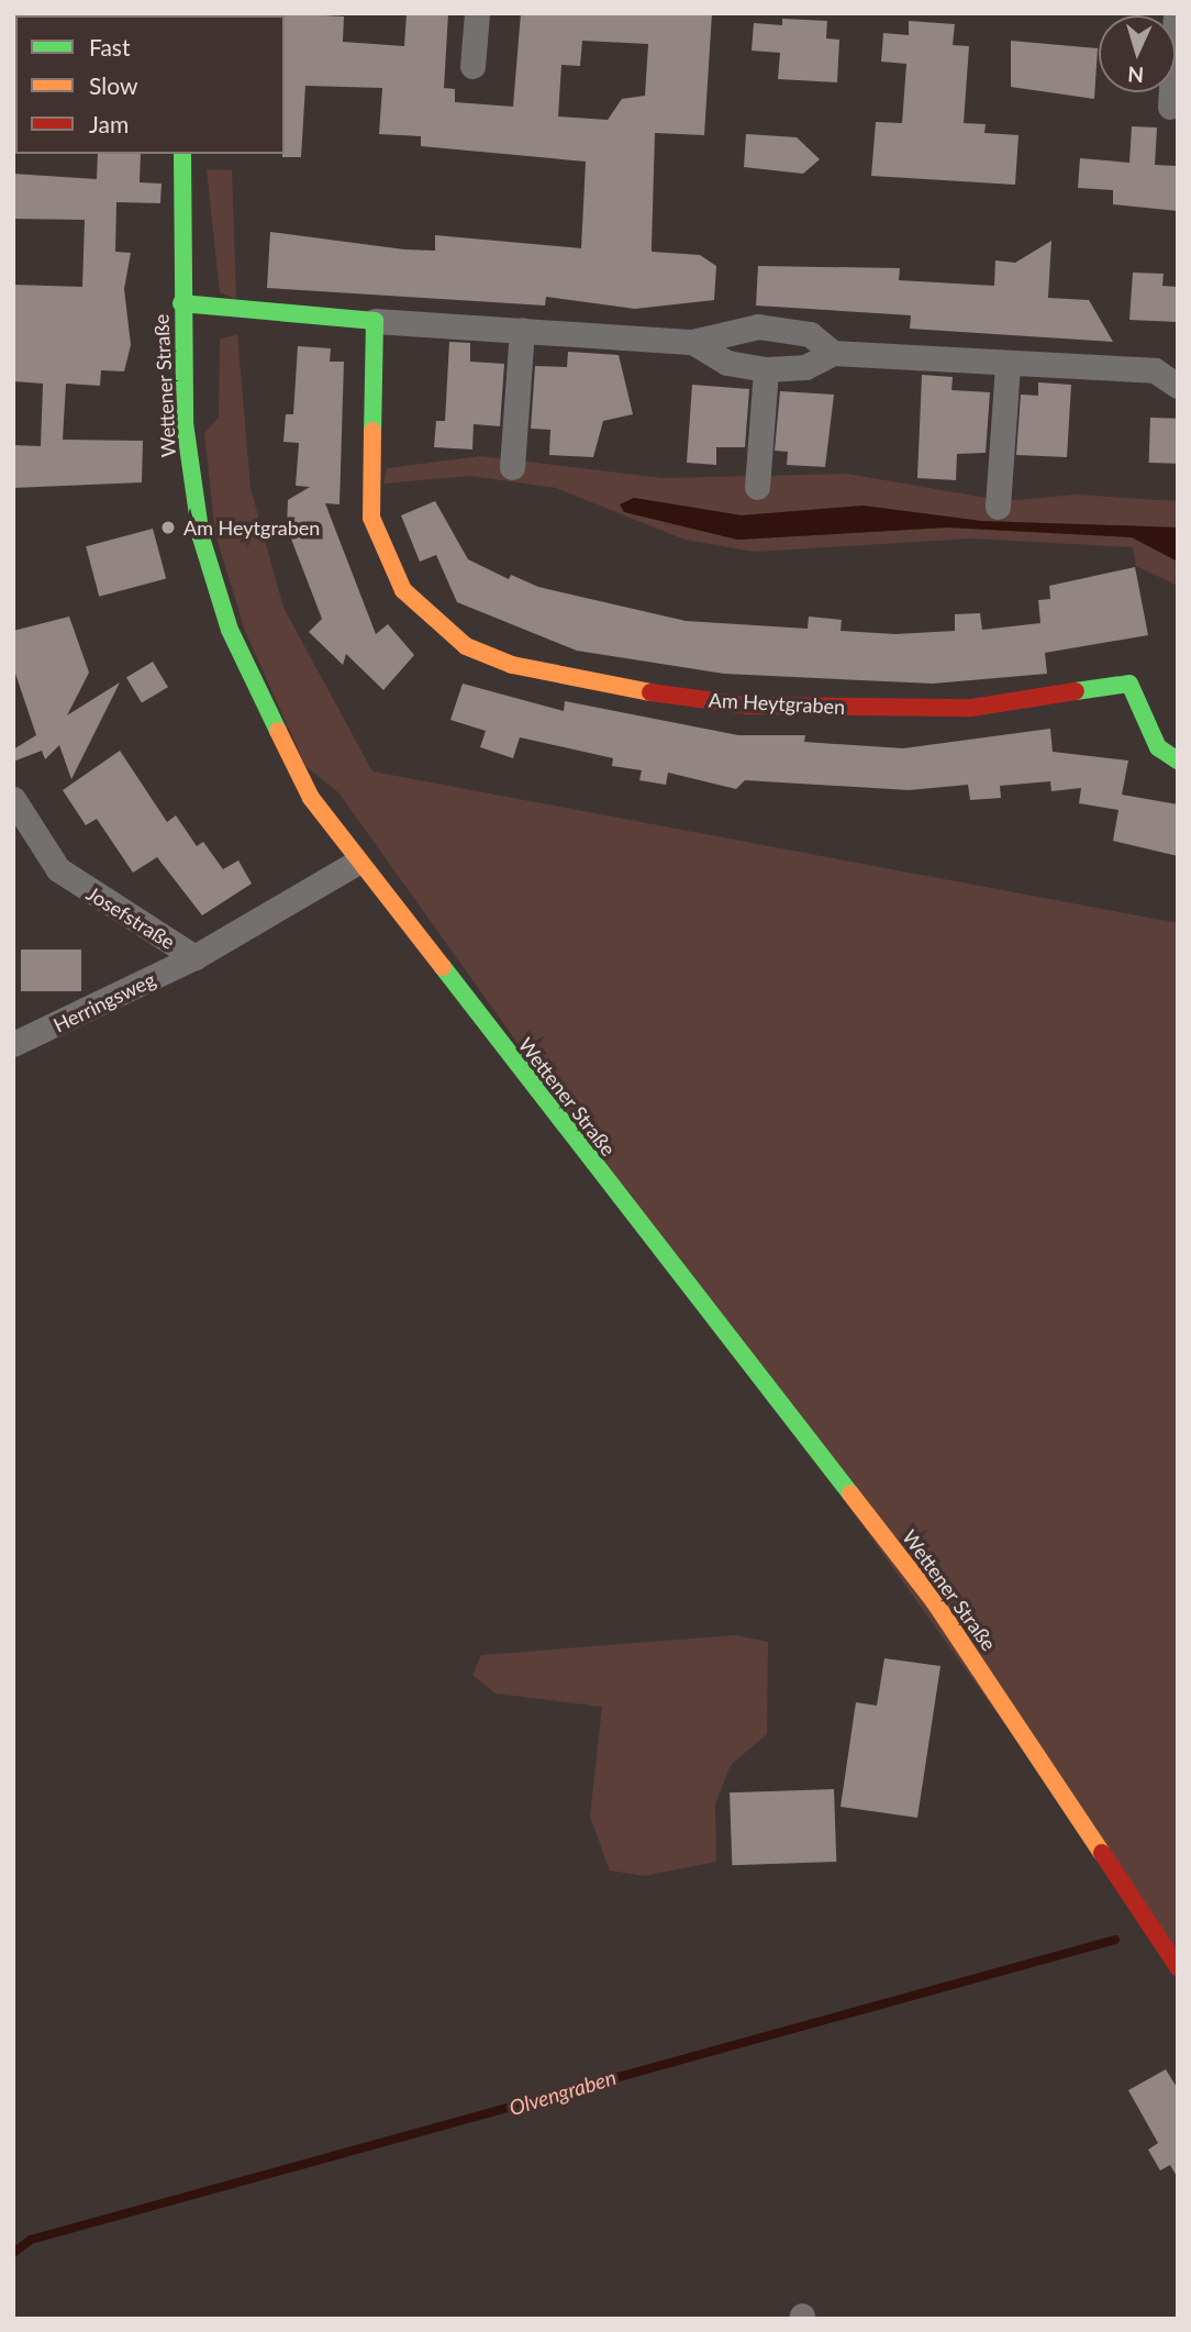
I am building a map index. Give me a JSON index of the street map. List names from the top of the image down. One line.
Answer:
{"streets":{"street":["Wettener Straße","Am Heytgraben","Josefstraße","Herringsweg"]},"crossings":[["Wettener Straße","Josefstraße"],["Josefstraße","Herringsweg"]],"water":["Olvengraben"],"places":["Am Heytgraben"],"legend":["Fast","Slow","Jam"],"north":"bottom"}
